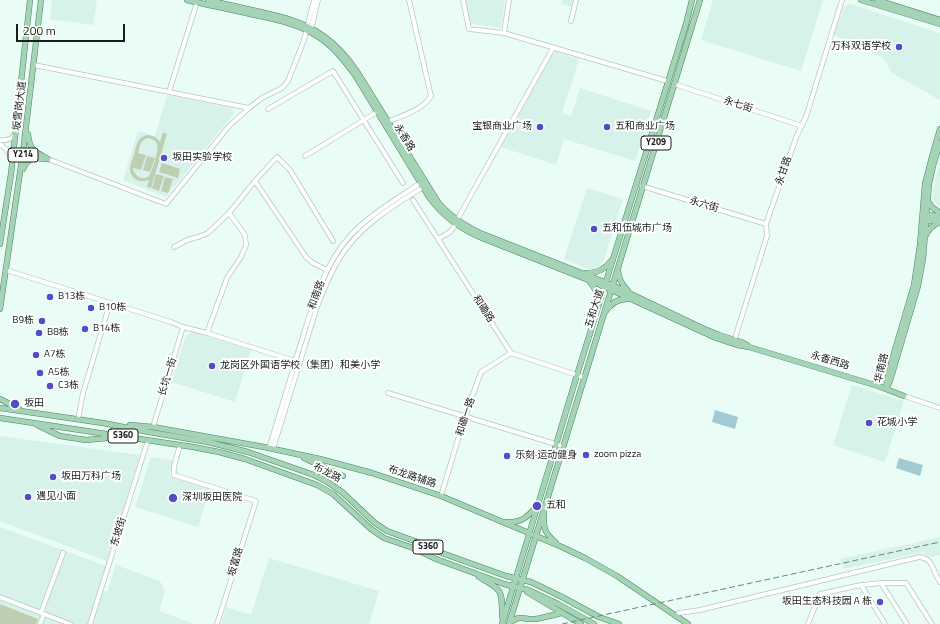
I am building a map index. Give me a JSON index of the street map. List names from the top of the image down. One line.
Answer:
{"streets":{"main road":["坂雪岗大道","永香路","Y209","Y214","五和大道","永香西路","华南路","S360","布龙路","布龙路辅路"],"street":["永七街","永甘路","永六街","和南路","和磡路","长坑一街","和磡一路","东坡街","坂富路"]},"crossings":[["永七街","永甘路"],["永七街","五和大道"],["永香路","和南路"],["永香路","五和大道"],["永香路","永香西路"],["永甘路","永六街"],["永甘路","永香西路"],["永六街","五和大道"],["和南路","布龙路辅路"],["和磡路","和磡一路"],["五和大道","永香西路"],["五和大道","布龙路"],["五和大道","布龙路辅路"],["永香西路","华南路"],["长坑一街","布龙路辅路"],["和磡一路","布龙路辅路"],["布龙路","布龙路辅路"],["布龙路","东坡街"],["布龙路","坂富路"]],"places":["万科双语学校","宝银商业广场","五和商业广场","坂田实验学校","五和伍城市广场","B13栋","B10栋","B9栋","B14栋","B8栋","A7栋","龙岗区外国语学校（集团）和美小学","A5栋","C3栋","坂田","花城小学","zoom pizza","乐刻·运动健身","坂田万科广场","遇见小面","深圳坂田医院","五和","坂田生态科技园 A 栋"],"scale_bar":"200 m"}
